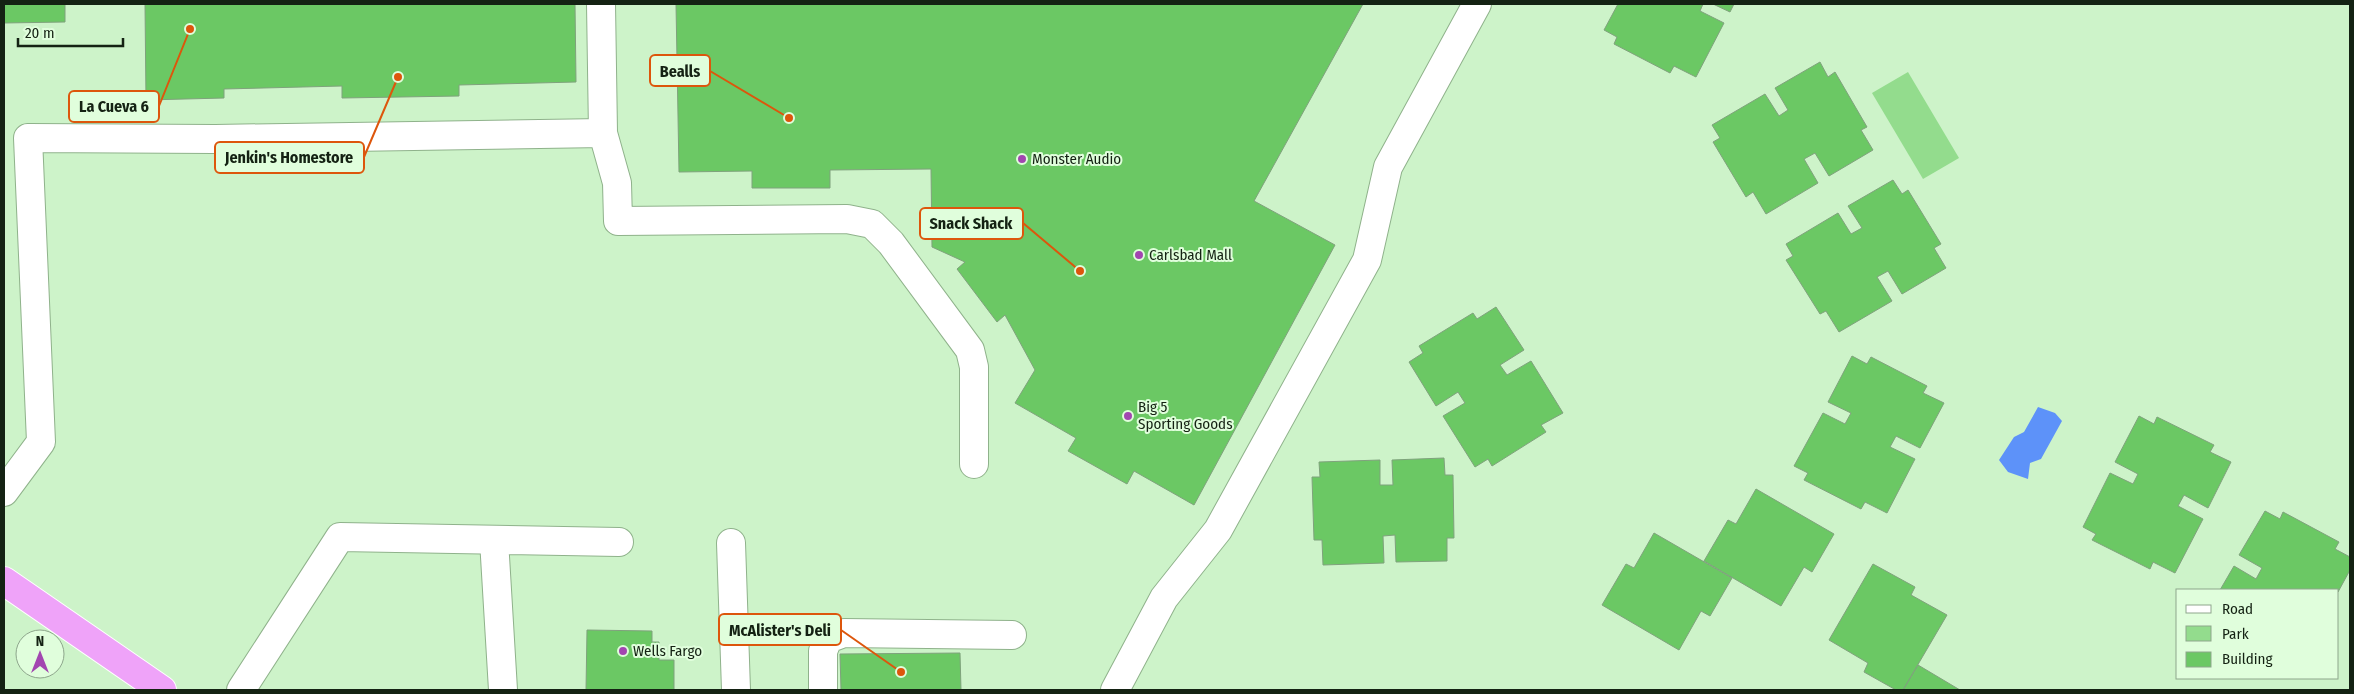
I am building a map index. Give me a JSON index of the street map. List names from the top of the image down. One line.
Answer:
{"places":["La Cueva 6","Jenkin's Homestore","Bealls","Monster Audio","Carlsbad Mall","Snack Shack","Big 5 Sporting Goods","Wells Fargo","McAlister's Deli"],"legend":["Road","Park","Building"],"scale_bar":"20 m","north":"top"}
